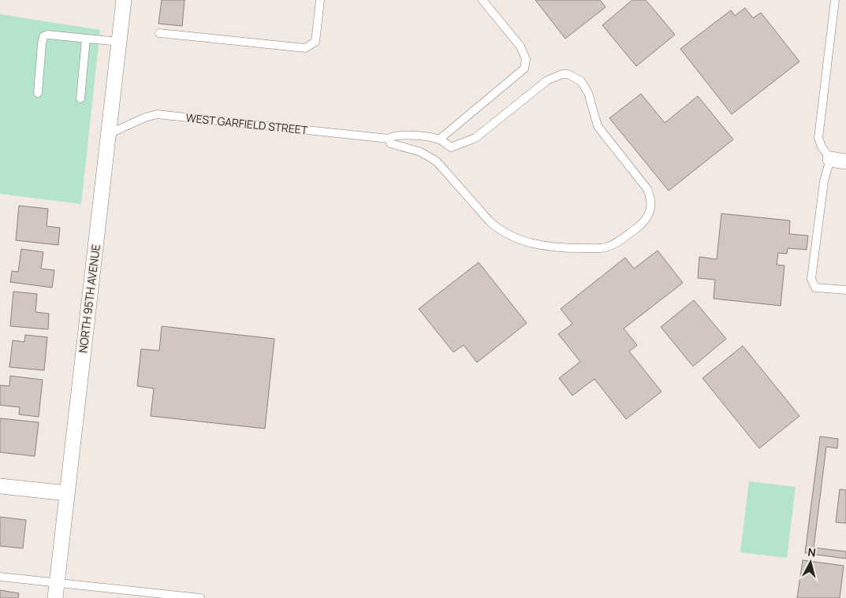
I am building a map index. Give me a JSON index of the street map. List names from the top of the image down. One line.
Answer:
{"streets":{"street":["NORTH 95TH AVENUE"],"lane":["WEST GARFIELD STREET"]},"crossings":[["WEST GARFIELD STREET","NORTH 95TH AVENUE"]],"north":"top"}
